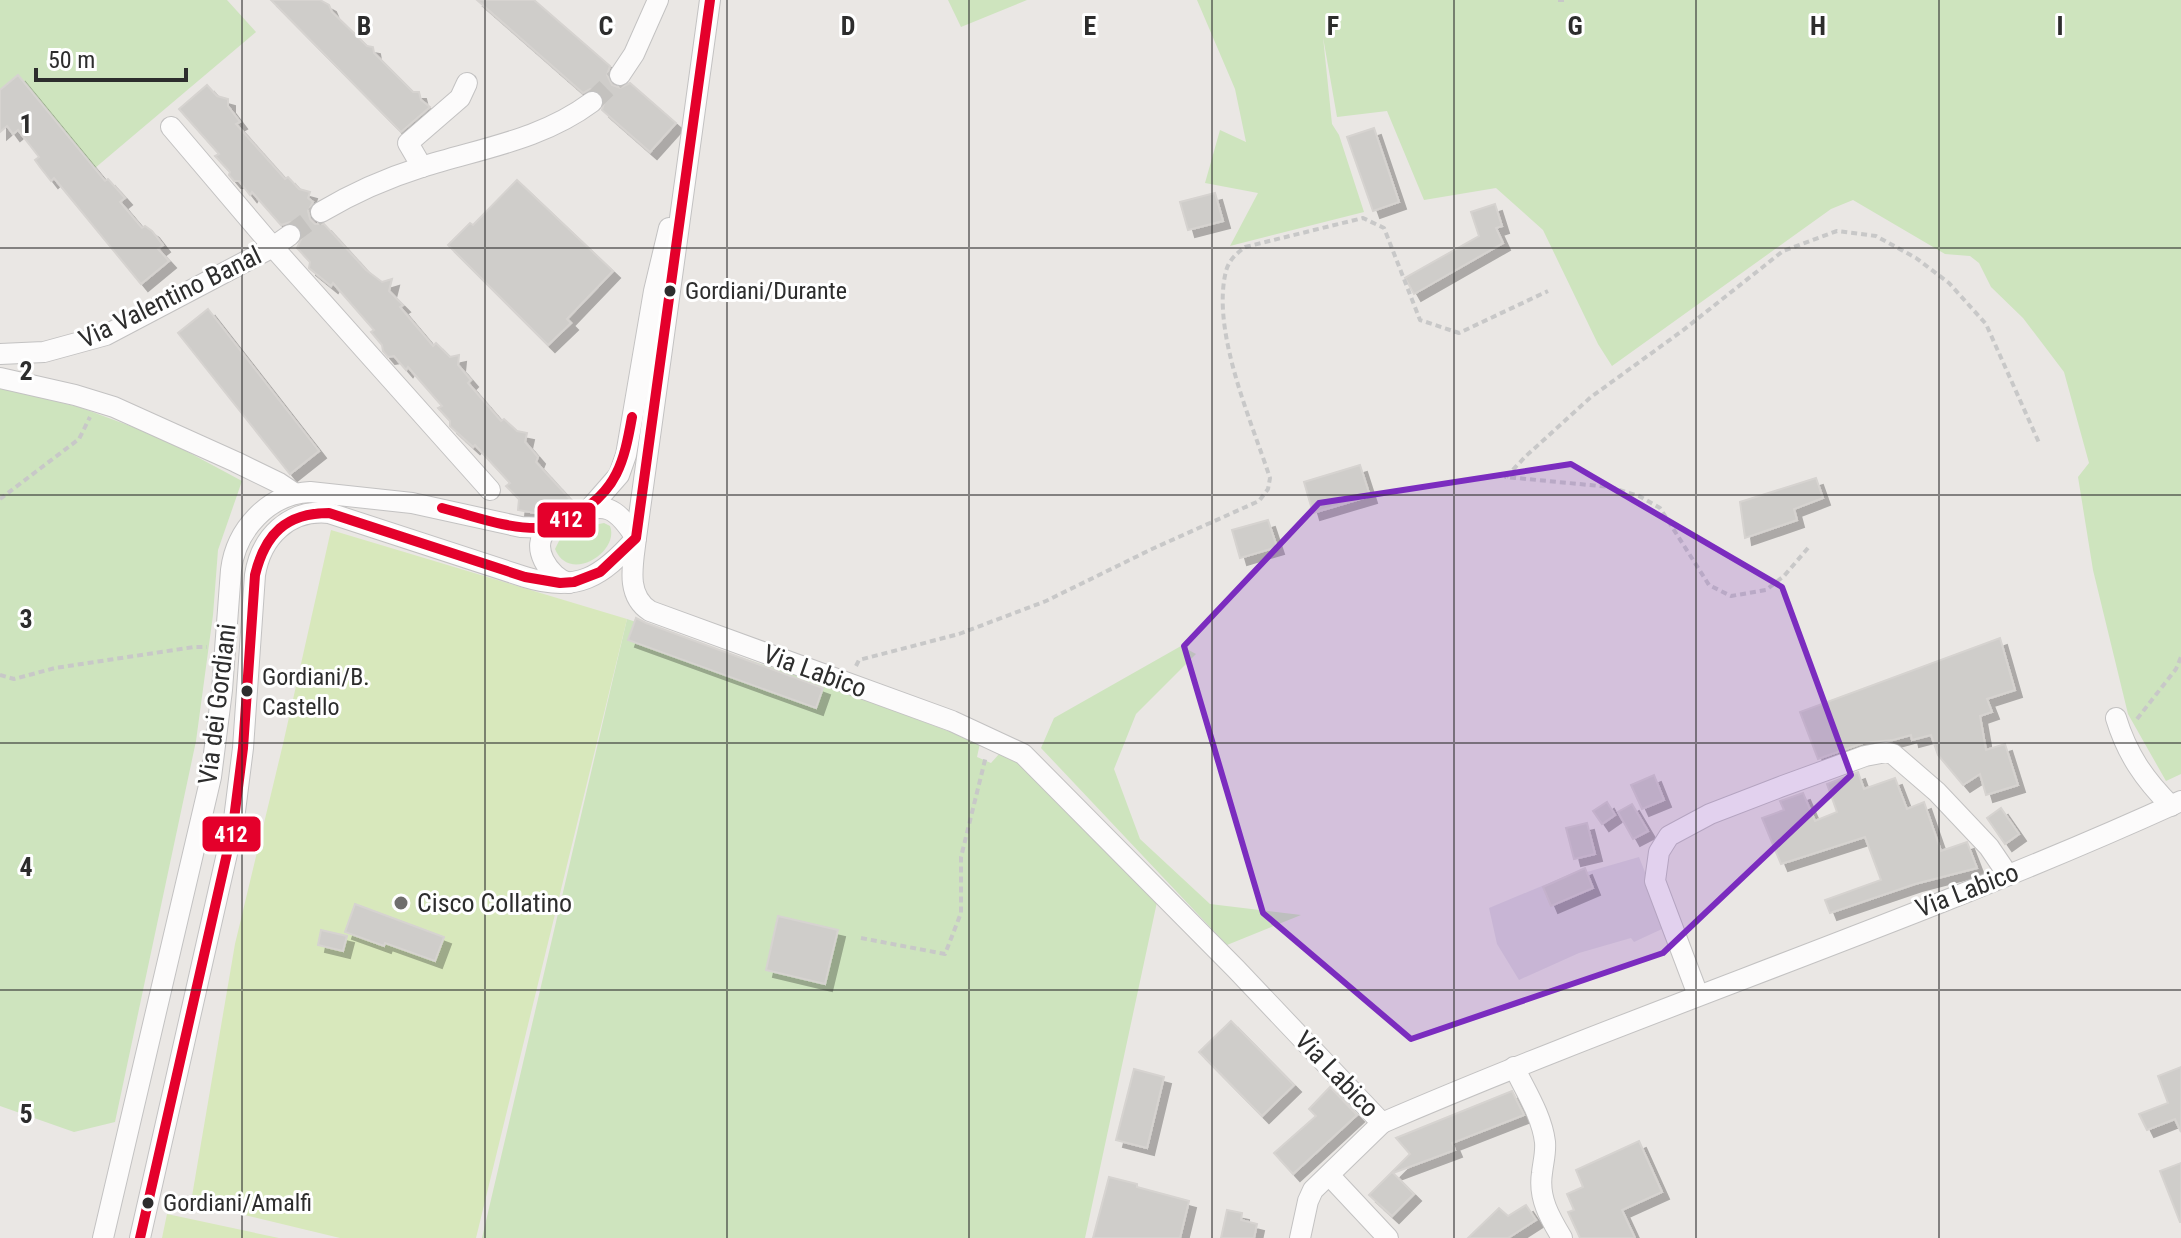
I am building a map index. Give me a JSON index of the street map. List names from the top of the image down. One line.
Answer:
{"streets":{"street":["Via Valentino Banal","Via Labico","Via dei Gordiani"]},"crossings":[["Via Labico","Via dei Gordiani"]],"places":["Gordiani/Durante","Gordiani/B. Castello","Cisco Collatino","Gordiani/Amalfi"],"lines":["transit line 412"],"scale_bar":"50 m","grid":{"columns":["B","C","D","E","F","G","H","I"],"rows":["1","2","3","4","5"]}}
